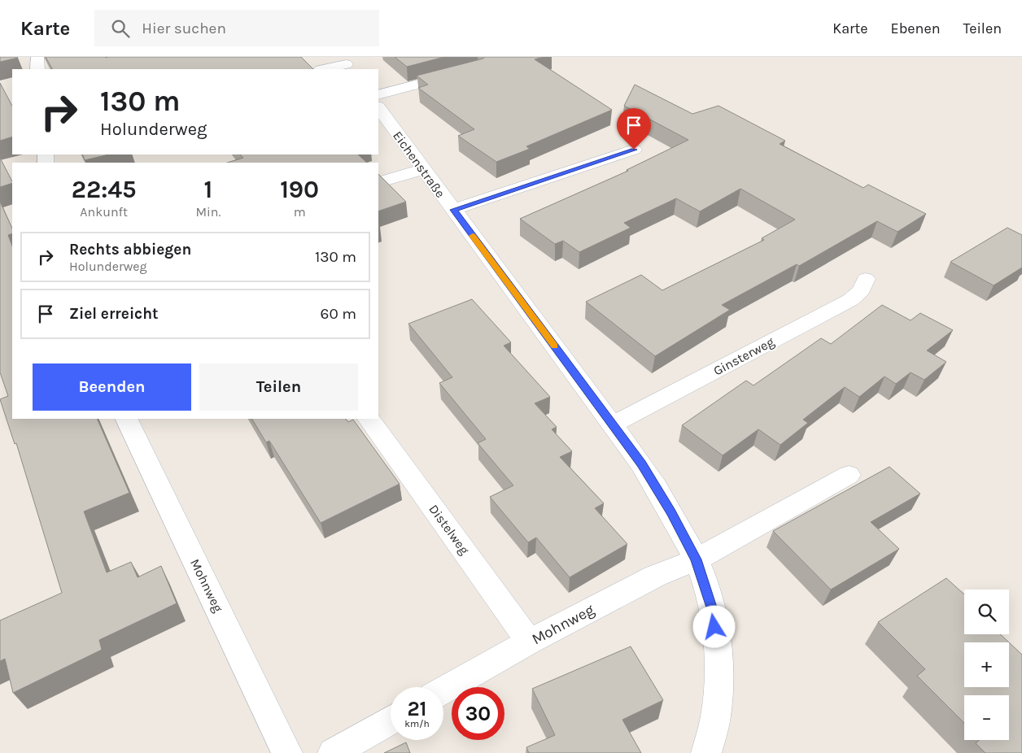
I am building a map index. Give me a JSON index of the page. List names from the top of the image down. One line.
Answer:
{"streets":{"street":["Eichenstraße","Ginsterweg","Distelweg","Mohnweg"]},"crossings":[["Eichenstraße","Ginsterweg"],["Eichenstraße","Mohnweg"],["Distelweg","Mohnweg"]],"page":{"header":"Karte","search":"Hier suchen","nav":["Karte","Ebenen","Teilen"],"turn":["130 m","Holunderweg"],"eta":["22:45","Ankunft","1","Min.","190","m"],"list":[{"name":"Rechts abbiegen","note":"Holunderweg","value":"130 m"},{"name":"Ziel erreicht","value":"60 m"}],"buttons":["Beenden","Teilen"],"map_buttons":["+","−"],"speed":"21 km/h","limit":"30"}}
